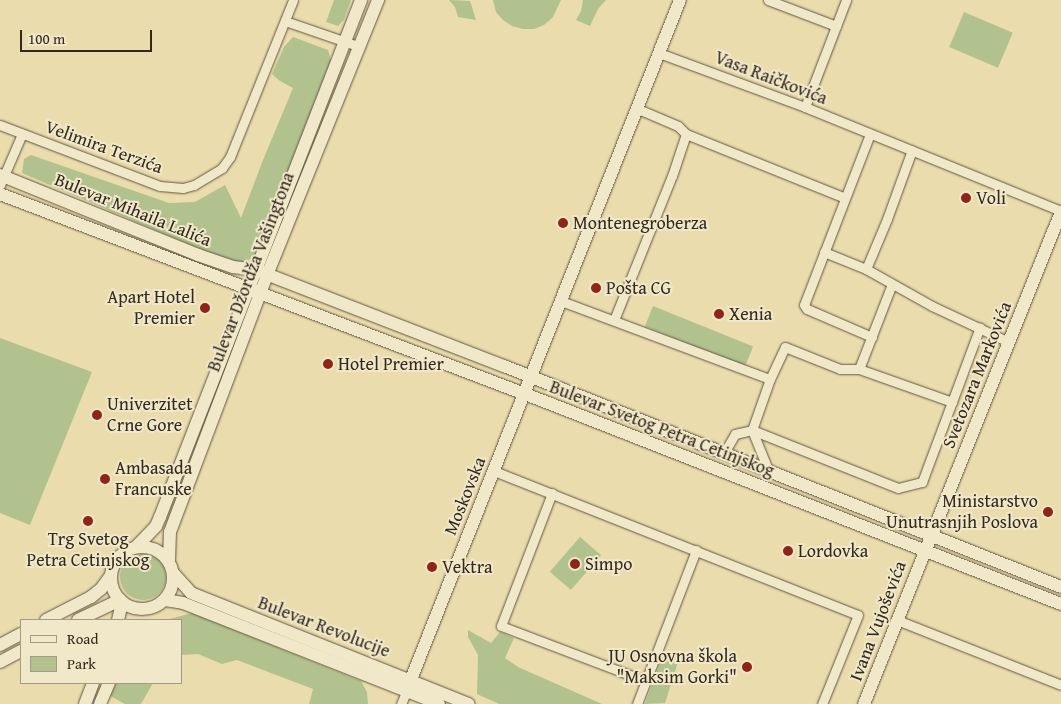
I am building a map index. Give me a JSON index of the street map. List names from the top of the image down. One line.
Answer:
{"streets":{"main road":["Bulevar Mihaila Lalića","Bulevar Džordža Vašingtona","Svetozara Markovića","Bulevar Svetog Petra Cetinjskog","Moskovska","Ivana Vujoševića","Bulevar Revolucije"],"street":["Vasa Raičkovića","Velimira Terzića"]},"crossings":[["Vasa Raičkovića","Svetozara Markovića"],["Vasa Raičkovića","Moskovska"],["Bulevar Mihaila Lalića","Bulevar Džordža Vašingtona"],["Bulevar Mihaila Lalića","Bulevar Svetog Petra Cetinjskog"],["Bulevar Džordža Vašingtona","Bulevar Svetog Petra Cetinjskog"],["Bulevar Džordža Vašingtona","Bulevar Revolucije"],["Svetozara Markovića","Bulevar Svetog Petra Cetinjskog"],["Svetozara Markovića","Ivana Vujoševića"],["Bulevar Svetog Petra Cetinjskog","Moskovska"],["Bulevar Svetog Petra Cetinjskog","Ivana Vujoševića"],["Moskovska","Bulevar Revolucije"]],"places":["Voli","Montenegroberza","Pošta CG","Apart Hotel Premier","Xenia","Hotel Premier","Univerzitet Crne Gore","Ambasada Francuske","Ministarstvo Unutrasnjih Poslova","Trg Svetog Petra Cetinjskog","Lordovka","Simpo","Vektra","JU Osnovna škola \"Maksim Gorki\""],"legend":["Road","Park"],"scale_bar":"100 m"}
